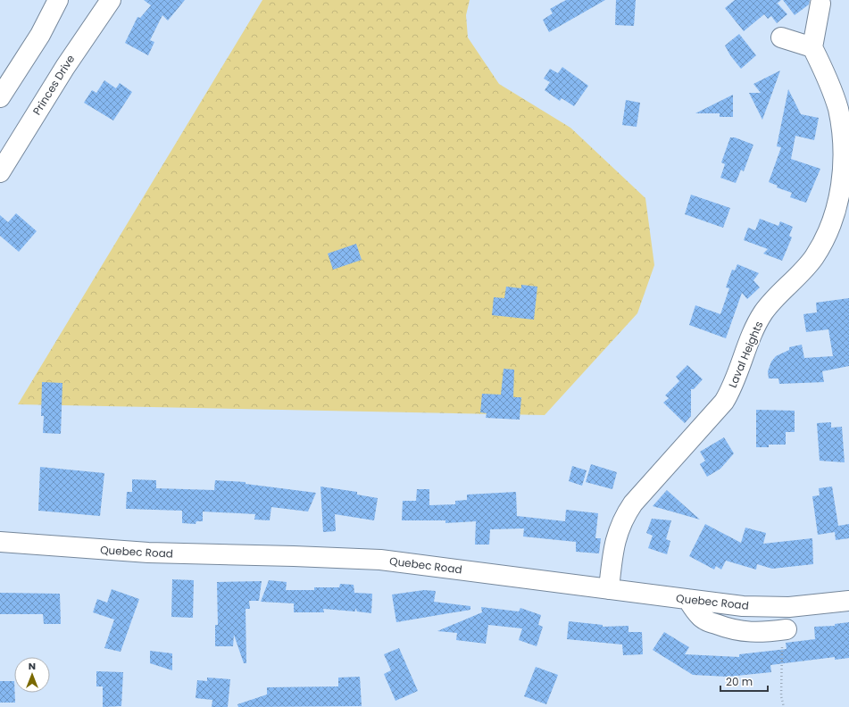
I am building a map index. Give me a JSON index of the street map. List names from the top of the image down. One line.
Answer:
{"streets":{"street":["Princes Drive","Laval Heights","Quebec Road"]},"crossings":[["Laval Heights","Quebec Road"]],"scale_bar":"20 m","north":"top"}
